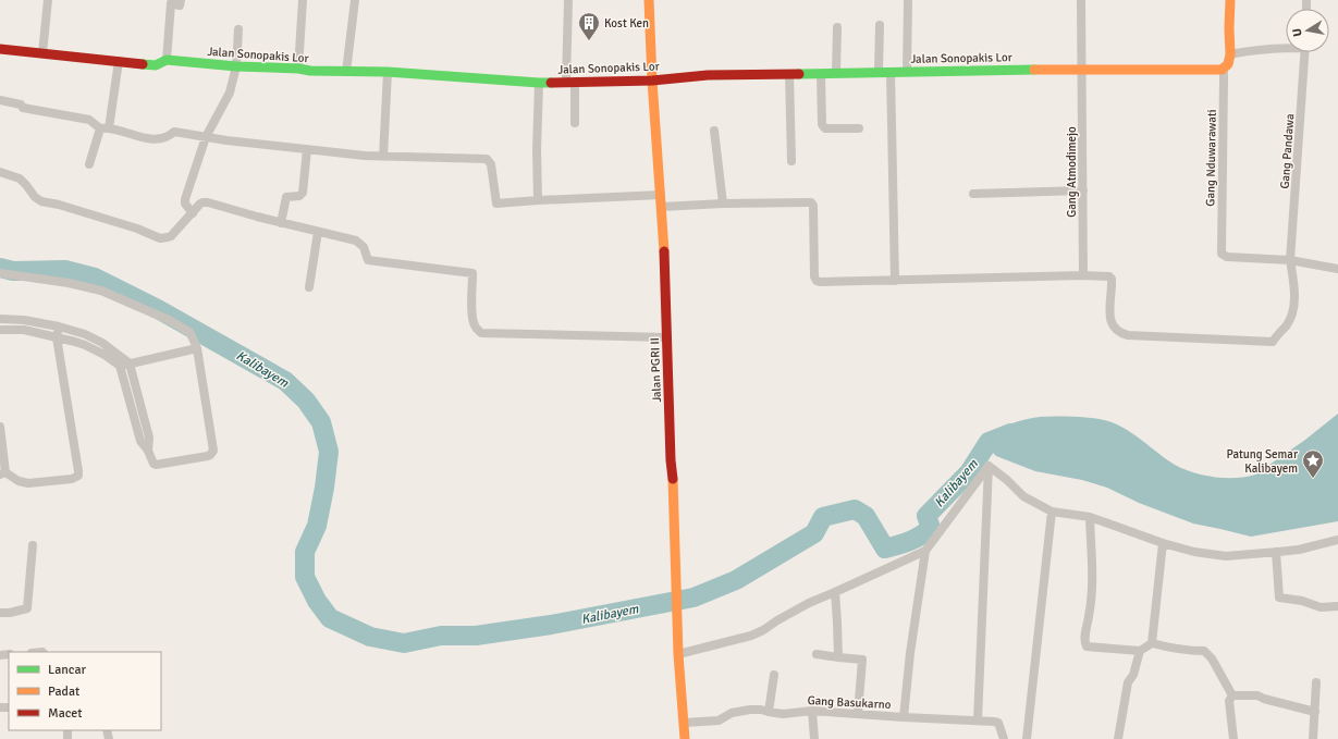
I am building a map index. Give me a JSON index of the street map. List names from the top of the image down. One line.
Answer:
{"streets":{"street":["Jalan Sonopakis Lor","Gang Pandawa","Gang Nduwarawati","Gang Atmodimejo","Jalan PGRI II","Gang Basukarno"]},"crossings":[["Jalan Sonopakis Lor","Gang Nduwarawati"],["Jalan Sonopakis Lor","Gang Atmodimejo"],["Jalan Sonopakis Lor","Jalan PGRI II"],["Gang Pandawa","Gang Nduwarawati"],["Gang Pandawa","Gang Atmodimejo"],["Jalan PGRI II","Gang Basukarno"]],"water":["Kalibayem"],"places":{"building":["Kost Ken"],"place":["Patung Semar Kalibayem"]},"legend":["Lancar","Padat","Macet"],"north":"left"}
